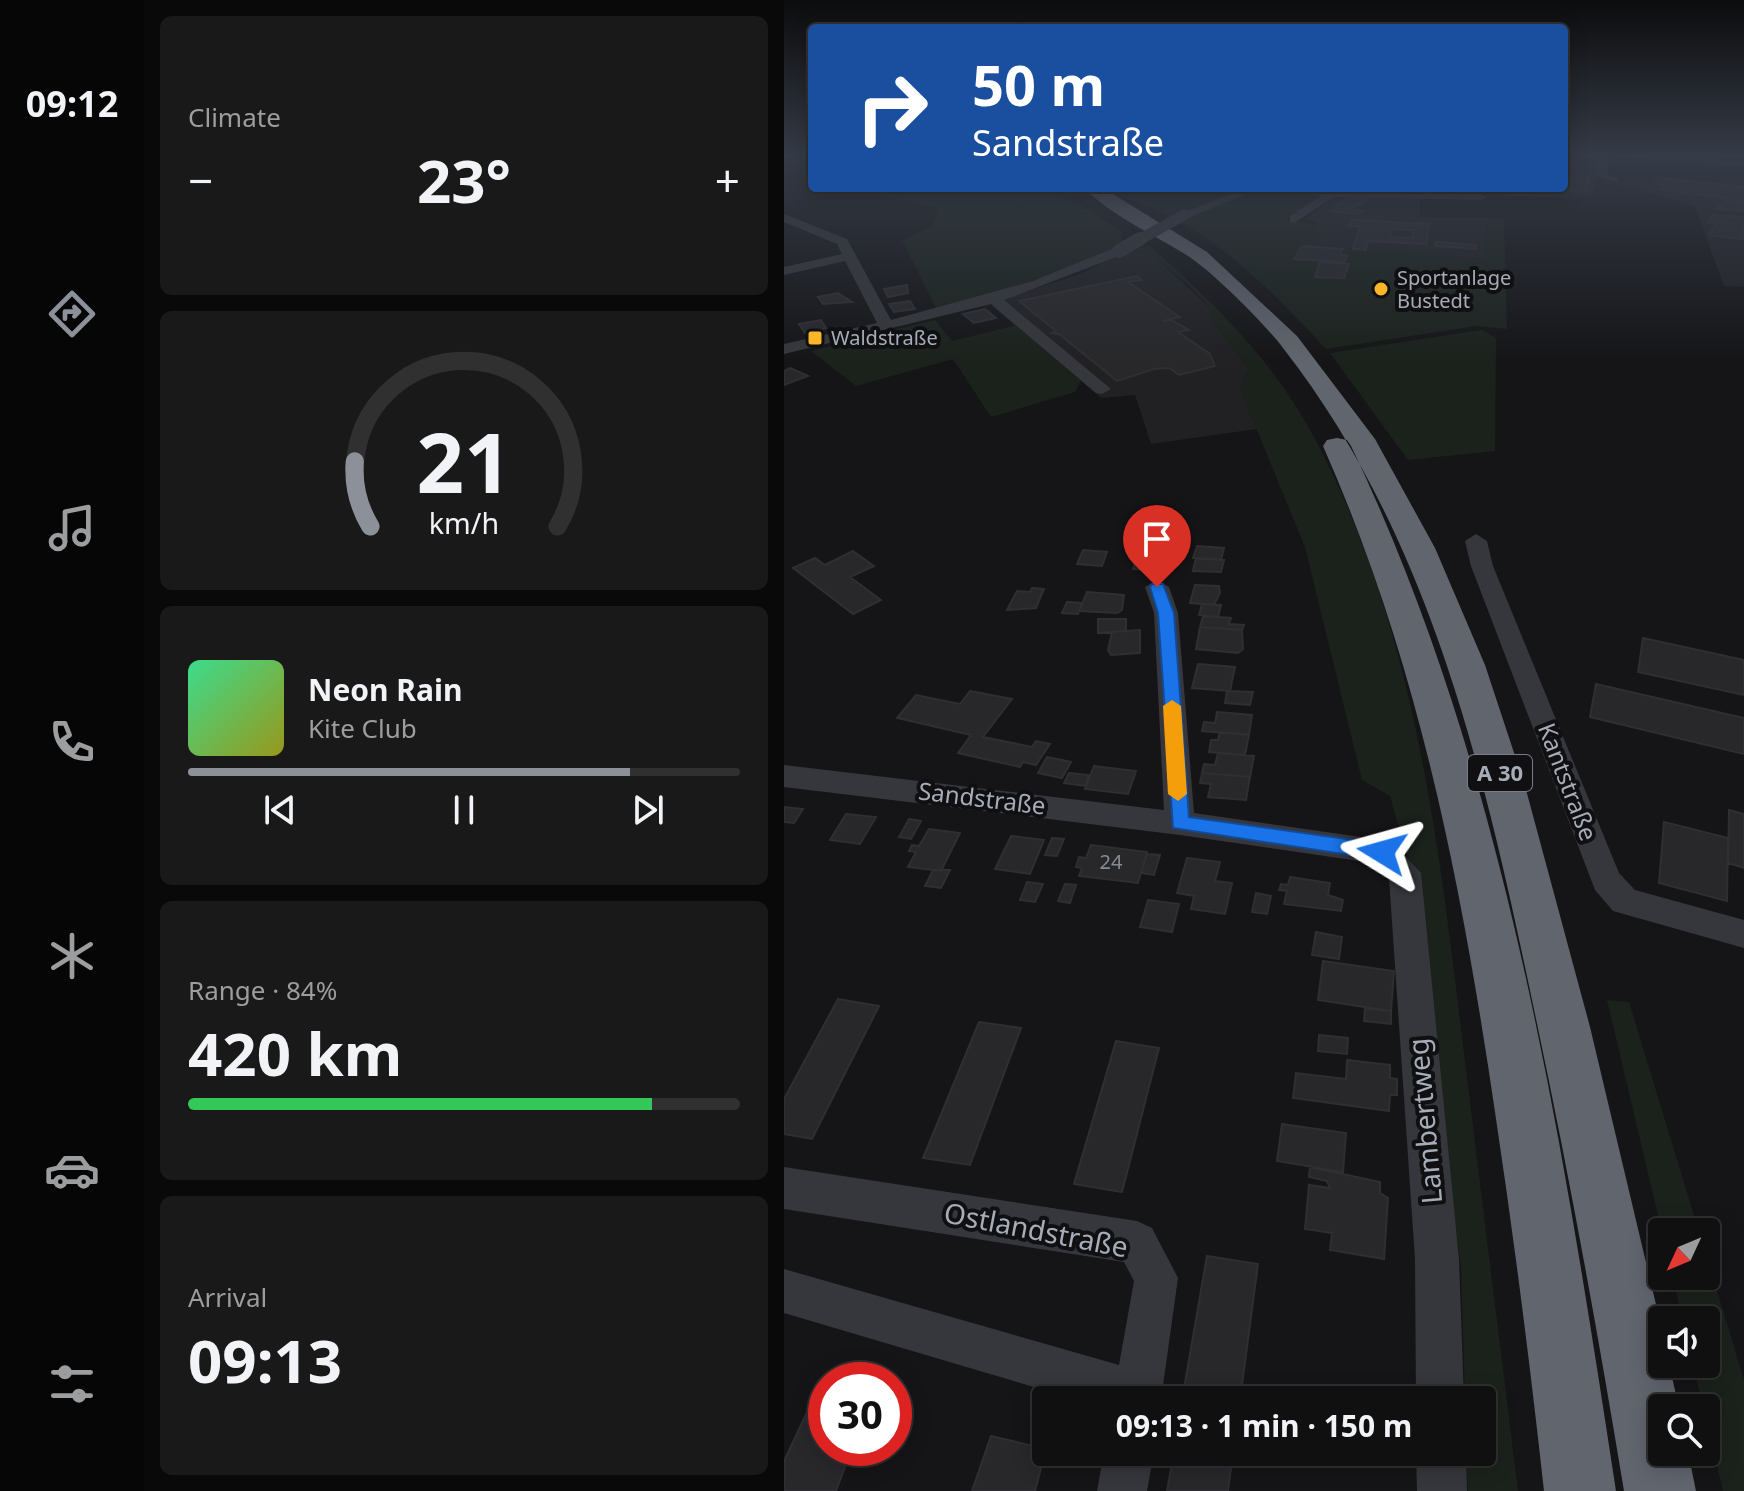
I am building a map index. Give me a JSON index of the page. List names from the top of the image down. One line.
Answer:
{"streets":{"highway":["A 30"],"street":["Kantstraße","Sandstraße","Lambertweg","Ostlandstraße"]},"crossings":[["Sandstraße","Lambertweg"]],"places":{"other":["Sportanlage Bustedt"],"transit":["Waldstraße"]},"house_numbers":["24"],"north":"bottom left","page":{"tabs":"09:12","tile":["Climate",["Range · 84%","420 km"],["Arrival","09:13"]],"turn":["50 m","Sandstraße"],"heat":["−","23°","+"],"song":["Neon Rain","Kite Club"],"limit":"30","trip":"09:13 · 1 min · 150 m","gauge":["21","km/h"]}}
